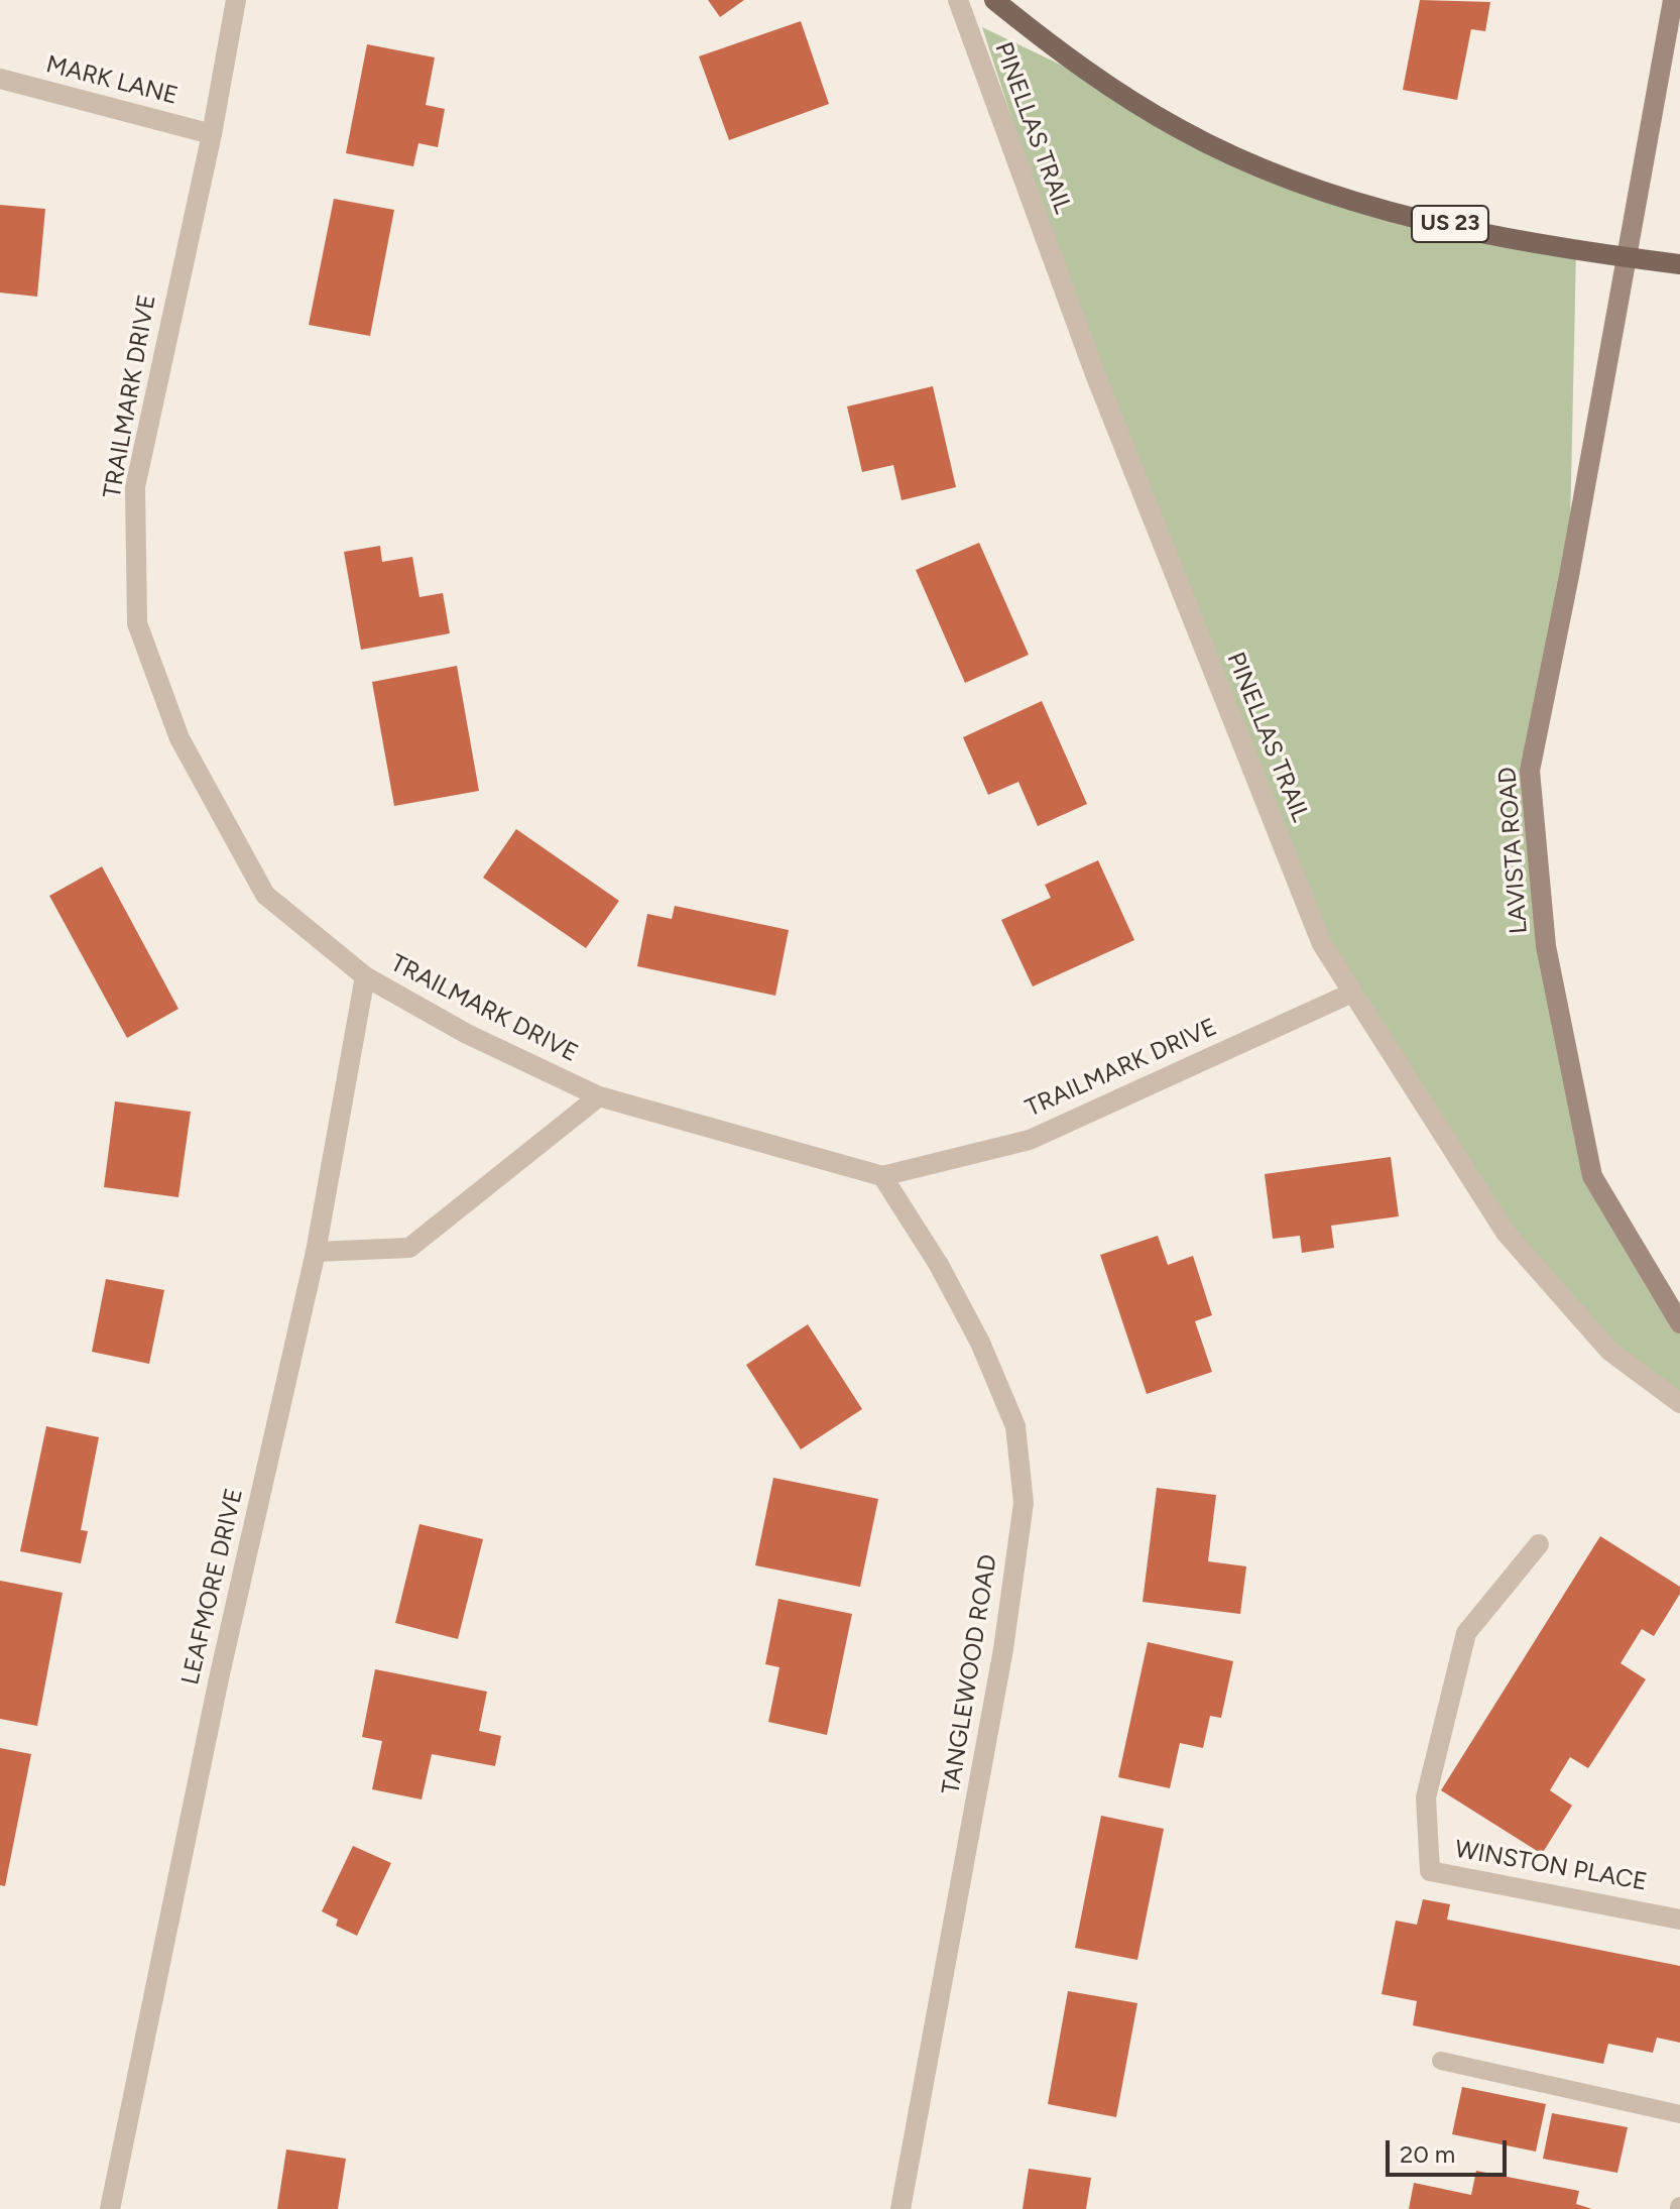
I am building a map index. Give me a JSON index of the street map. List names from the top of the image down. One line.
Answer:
{"streets":{"main road":["US 23","LAVISTA ROAD"],"street":["MARK LANE","PINELLAS TRAIL","TRAILMARK DRIVE","LEAFMORE DRIVE","TANGLEWOOD ROAD","WINSTON PLACE"]},"crossings":[["MARK LANE","TRAILMARK DRIVE"],["PINELLAS TRAIL","TRAILMARK DRIVE"],["US 23","LAVISTA ROAD"],["TRAILMARK DRIVE","LEAFMORE DRIVE"],["TRAILMARK DRIVE","TANGLEWOOD ROAD"]],"scale_bar":"20 m"}
